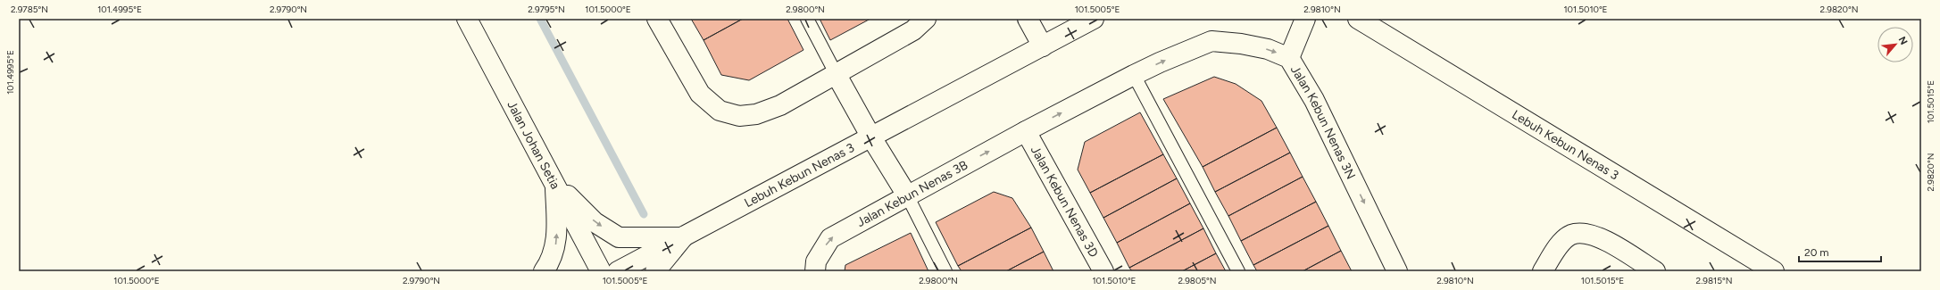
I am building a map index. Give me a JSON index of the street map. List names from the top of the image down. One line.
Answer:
{"streets":{"street":["Jalan Kebun Nenas 3N","Jalan Johan Setia","Lebuh Kebun Nenas 3","Jalan Kebun Nenas 3B","Jalan Kebun Nenas 3D"]},"crossings":[["Jalan Kebun Nenas 3N","Jalan Kebun Nenas 3B"],["Jalan Kebun Nenas 3N","Jalan Kebun Nenas 3D"],["Jalan Kebun Nenas 3B","Jalan Kebun Nenas 3D"]],"scale_bar":"20 m","north":"top right","coordinates":["2.9785°N","101.4995°E","2.9790°N","2.9795°N","101.5000°E","2.9800°N","101.5005°E","2.9810°N","101.5010°E","2.9820°N","101.5015°E","2.9805°N","2.9815°N"]}
